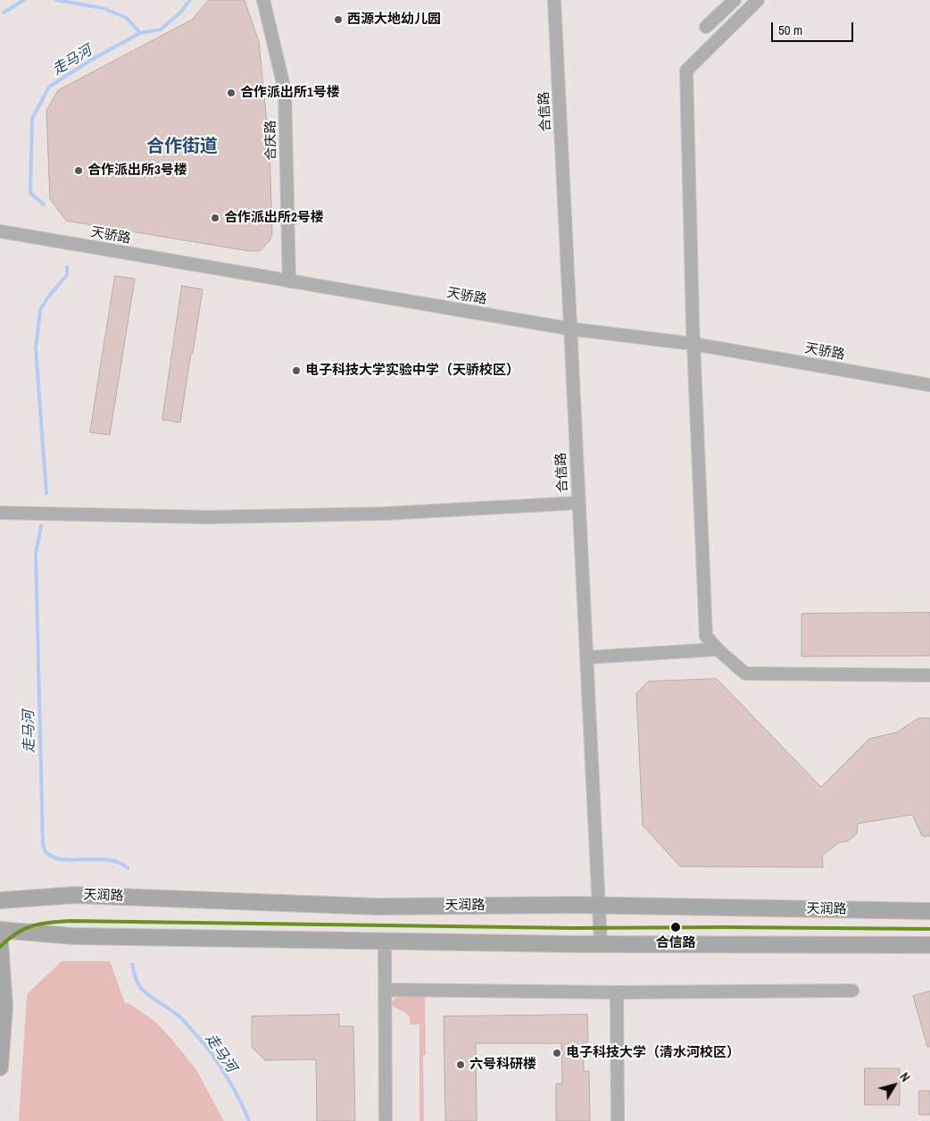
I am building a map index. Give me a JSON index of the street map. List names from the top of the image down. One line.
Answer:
{"streets":{"main road":["天润路"],"street":["合信路","合庆路","天骄路"]},"crossings":[["合信路","天骄路"],["合信路","天润路"],["合庆路","天骄路"]],"districts":["合作街道"],"water":["走马河"],"places":["西源大地幼儿园","合作派出所1号楼","合作派出所3号楼","合作派出所2号楼","电子科技大学实验中学（天骄校区）","合信路","电子科技大学（清水河校区）","六号科研楼"],"scale_bar":"50 m","north":"top right"}
